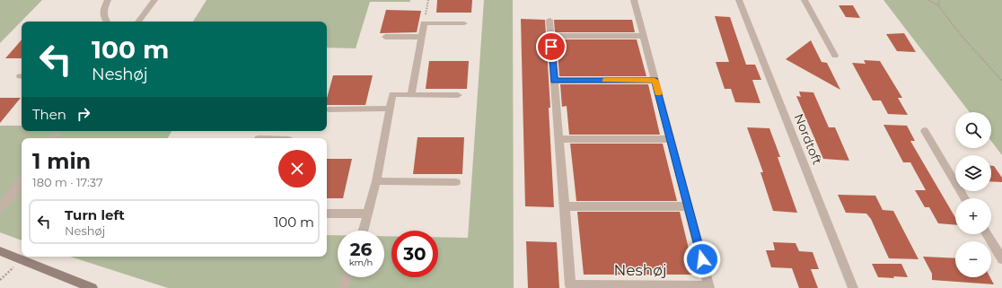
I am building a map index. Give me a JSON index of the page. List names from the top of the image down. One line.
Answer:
{"streets":{"street":["Nordtoft","Neshøj"]},"page":{"turn":["100 m","Neshøj"],"then":"Then","map_buttons":["+","−"],"heading":["1 min","180 m · 17:37"],"list":[{"name":"Turn left","note":"Neshøj","value":"100 m"}],"speed":"26 km/h","limit":"30"}}
